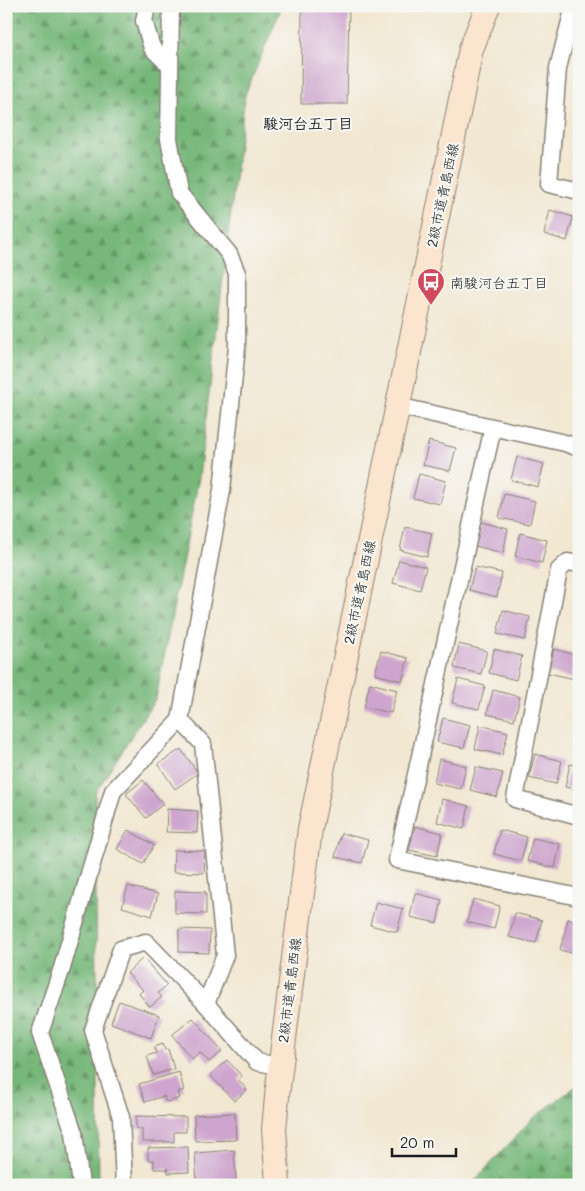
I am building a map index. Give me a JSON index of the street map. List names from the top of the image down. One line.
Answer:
{"streets":{"street":["2級市道青島西線"]},"districts":["駿河台五丁目"],"places":{"bus stop":["南駿河台五丁目"]},"scale_bar":"20 m"}
